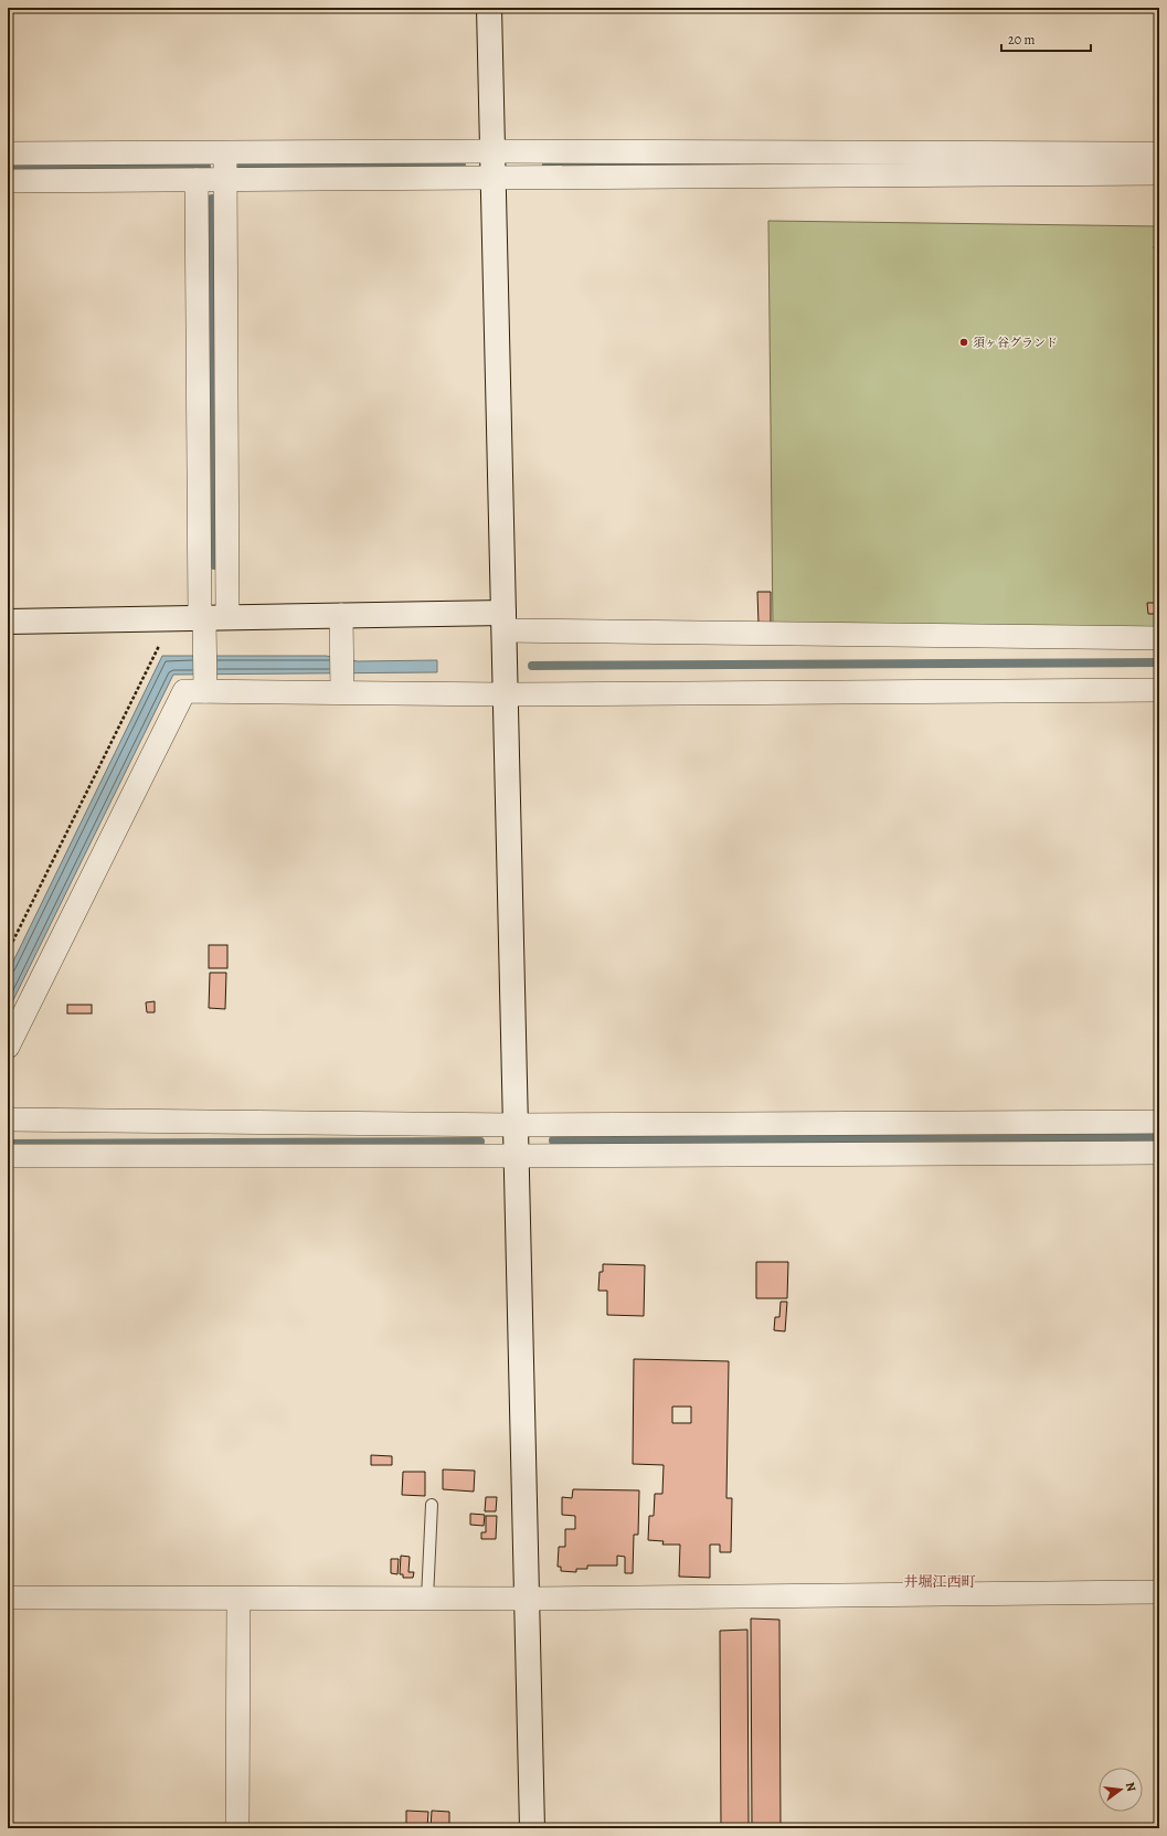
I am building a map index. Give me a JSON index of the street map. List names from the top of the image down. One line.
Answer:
{"districts":["井堀江西町"],"places":["須ヶ谷グランド"],"scale_bar":"20 m","north":"right"}
